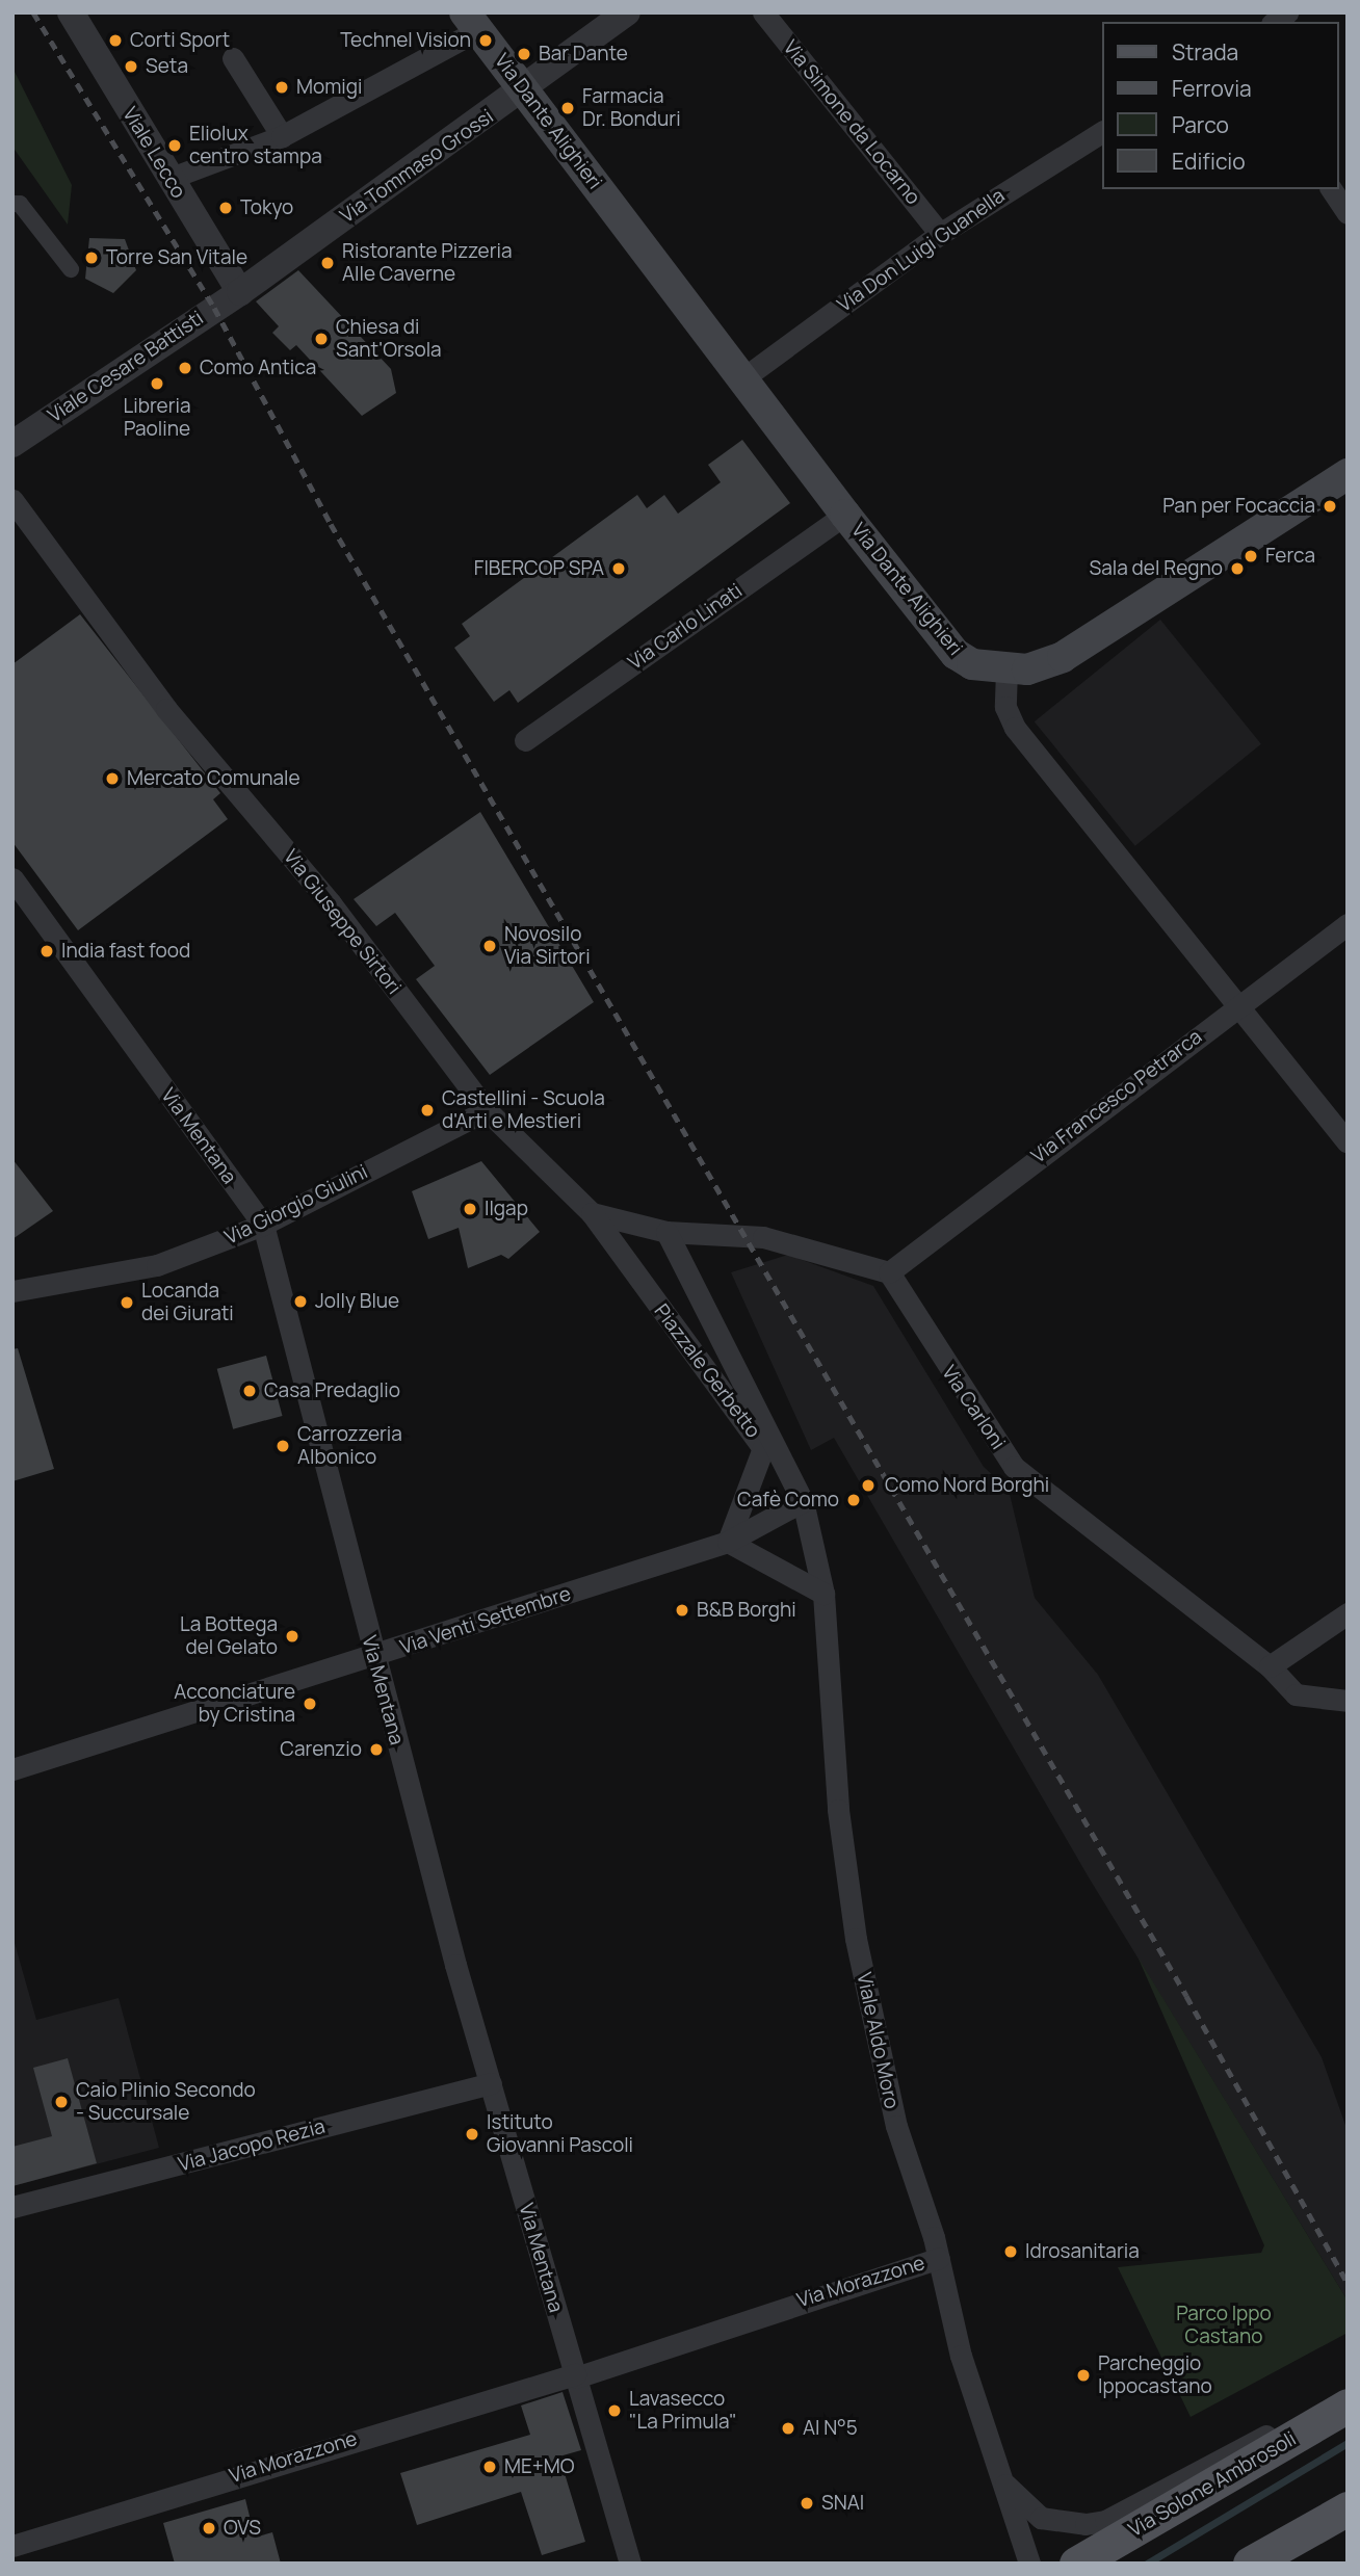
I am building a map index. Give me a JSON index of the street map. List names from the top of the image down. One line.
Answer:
{"streets":{"main road":["Via Dante Alighieri","Via Solone Ambrosoli"],"street":["Via Simone da Locarno","Viale Lecco","Via Tommaso Grossi","Via Don Luigi Guanella","Viale Cesare Battisti","Via Carlo Linati","Via Giuseppe Sirtori","Via Francesco Petrarca","Via Mentana","Via Giorgio Giulini","Piazzale Gerbetto","Via Carloni","Via Venti Settembre","Viale Aldo Moro","Via Jacopo Rezia","Via Morazzone"]},"crossings":[["Via Dante Alighieri","Via Tommaso Grossi"],["Via Dante Alighieri","Via Don Luigi Guanella"],["Via Dante Alighieri","Via Carlo Linati"],["Via Simone da Locarno","Via Don Luigi Guanella"],["Viale Lecco","Via Tommaso Grossi"],["Viale Lecco","Viale Cesare Battisti"],["Via Tommaso Grossi","Viale Cesare Battisti"],["Via Giuseppe Sirtori","Via Giorgio Giulini"],["Via Giuseppe Sirtori","Piazzale Gerbetto"],["Via Francesco Petrarca","Via Carloni"],["Via Mentana","Via Giorgio Giulini"],["Via Mentana","Via Venti Settembre"],["Via Mentana","Via Jacopo Rezia"],["Via Mentana","Via Morazzone"],["Piazzale Gerbetto","Via Venti Settembre"],["Piazzale Gerbetto","Viale Aldo Moro"],["Viale Aldo Moro","Via Morazzone"],["Viale Aldo Moro","Via Solone Ambrosoli"]],"parks":["Parco Ippo Castano"],"places":["Corti Sport","Technel Vision","Bar Dante","Seta","Momigi","Farmacia Dr. Bonduri","Eliolux centro stampa","Tokyo","Torre San Vitale","Ristorante Pizzeria Alle Caverne","Chiesa di Sant'Orsola","Como Antica","Libreria Paoline","Pan per Focaccia","Ferca","FIBERCOP SPA","Sala del Regno","Mercato Comunale","Novosilo Via Sirtori","India fast food","Castellini - Scuola d'Arti e Mestieri","Ilgap","Jolly Blue","Locanda dei Giurati","Casa Predaglio","Carrozzeria Albonico","Como Nord Borghi","Cafè Como","B&B Borghi","La Bottega del Gelato","Acconciature by Cristina","Carenzio","Caio Plinio Secondo - Succursale","Istituto Giovanni Pascoli","Idrosanitaria","Parcheggio Ippocastano","Lavasecco \"La Primula\"","Al N°5","ME+MO","SNAI","OVS"],"legend":["Strada","Ferrovia","Parco","Edificio"]}
